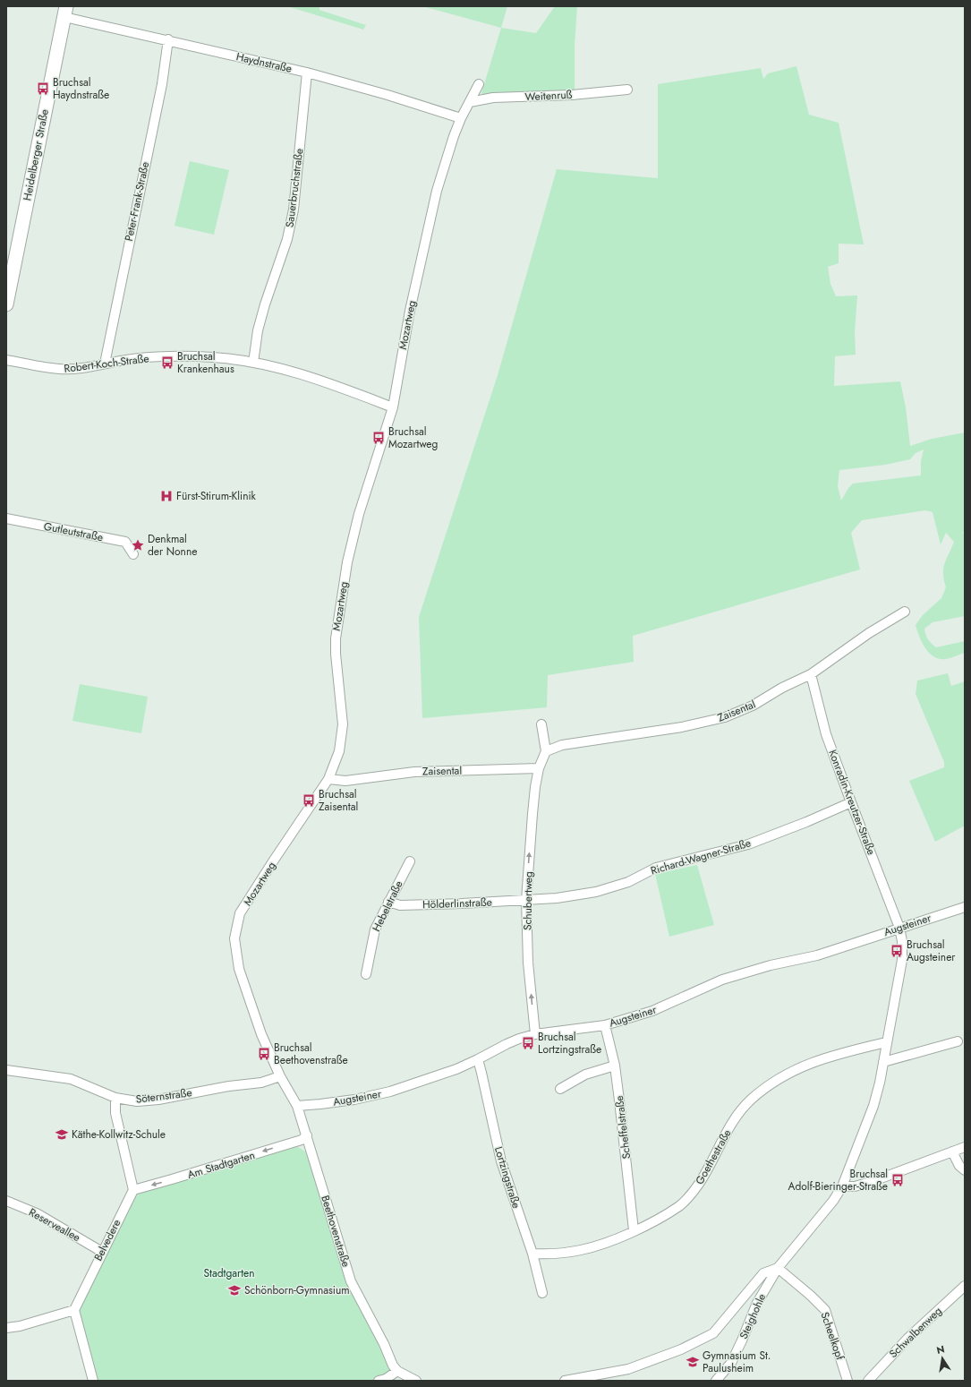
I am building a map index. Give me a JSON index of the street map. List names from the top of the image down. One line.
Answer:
{"streets":{"main road":["Heidelberger Straße"],"street":["Haydnstraße","Weitenruß","Sauerbruchstraße","Peter-Frank-Straße","Mozartweg","Robert-Koch-Straße","Gutleutstraße","Zaisental","Konradin-Kreutzer-Straße","Richard-Wagner-Straße","Schubertweg","Hölderlinstraße","Hebelstraße","Augsteiner","Söternstraße","Scheffelstraße","Goethestraße","Am Stadtgarten","Lortzingstraße","Reserveallee","Beethovenstraße","Belvedere","Steighohle","Schwalbenweg","Scheelkopf"]},"crossings":[["Haydnstraße","Heidelberger Straße"],["Haydnstraße","Sauerbruchstraße"],["Haydnstraße","Peter-Frank-Straße"],["Haydnstraße","Mozartweg"],["Weitenruß","Mozartweg"],["Sauerbruchstraße","Robert-Koch-Straße"],["Peter-Frank-Straße","Robert-Koch-Straße"],["Mozartweg","Robert-Koch-Straße"],["Mozartweg","Zaisental"],["Mozartweg","Augsteiner"],["Mozartweg","Söternstraße"],["Mozartweg","Beethovenstraße"],["Zaisental","Konradin-Kreutzer-Straße"],["Zaisental","Schubertweg"],["Konradin-Kreutzer-Straße","Richard-Wagner-Straße"],["Konradin-Kreutzer-Straße","Augsteiner"],["Konradin-Kreutzer-Straße","Goethestraße"],["Konradin-Kreutzer-Straße","Steighohle"],["Richard-Wagner-Straße","Schubertweg"],["Richard-Wagner-Straße","Hölderlinstraße"],["Schubertweg","Hölderlinstraße"],["Schubertweg","Augsteiner"],["Hölderlinstraße","Hebelstraße"],["Augsteiner","Scheffelstraße"],["Augsteiner","Lortzingstraße"],["Augsteiner","Beethovenstraße"],["Scheffelstraße","Goethestraße"],["Goethestraße","Lortzingstraße"],["Am Stadtgarten","Beethovenstraße"],["Am Stadtgarten","Belvedere"],["Reserveallee","Belvedere"],["Steighohle","Scheelkopf"]],"one_way":["Schubertweg","Am Stadtgarten"],"parks":["Stadtgarten"],"places":{"bus stop":["Bruchsal Haydnstraße","Bruchsal Krankenhaus","Bruchsal Mozartweg","Bruchsal Zaisental","Bruchsal Augsteiner","Bruchsal Lortzingstraße","Bruchsal Beethovenstraße","Bruchsal Adolf-Bieringer-Straße"],"hospital":["Fürst-Stirum-Klinik"],"place":["Denkmal der Nonne"],"school or university":["Käthe-Kollwitz-Schule","Schönborn-Gymnasium","Gymnasium St. Paulusheim"]},"north":"top"}
